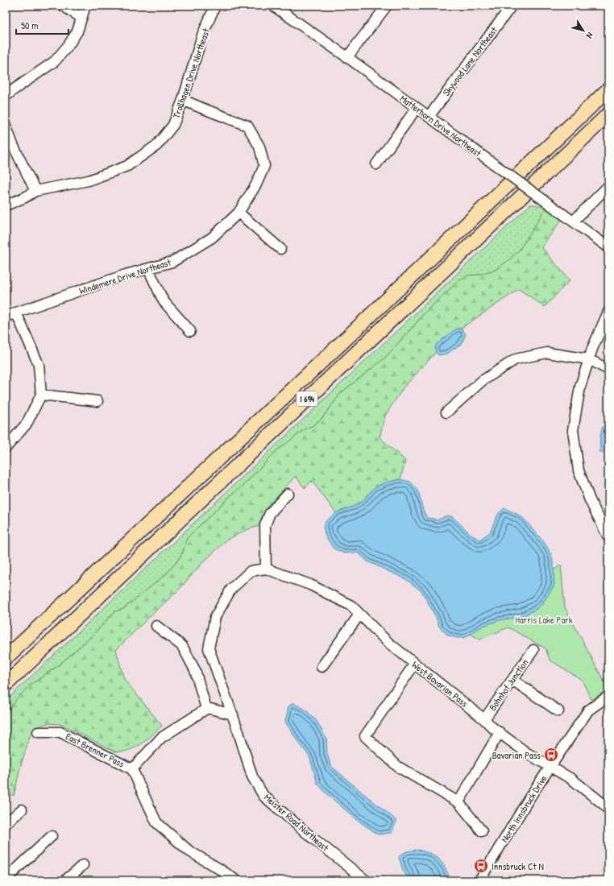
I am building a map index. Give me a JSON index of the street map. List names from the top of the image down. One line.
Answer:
{"streets":{"highway":["I 694"],"street":["Skywood Lane Northeast","Trollhagen Drive Northeast","Matterhorn Drive Northeast","Windemere Drive Northeast","West Bavarian Pass","Bohnhof Junction","East Brenner Pass","North Innsbruck Drive","Meister Road Northeast"]},"crossings":[["Skywood Lane Northeast","Matterhorn Drive Northeast"],["Trollhagen Drive Northeast","Windemere Drive Northeast"],["West Bavarian Pass","Bohnhof Junction"],["West Bavarian Pass","North Innsbruck Drive"],["West Bavarian Pass","Meister Road Northeast"]],"parks":["Harris Lake Park"],"places":{"bus stop":["Bavarian Pass","Innsbruck Ct N"]},"scale_bar":"50 m","north":"bottom right"}
